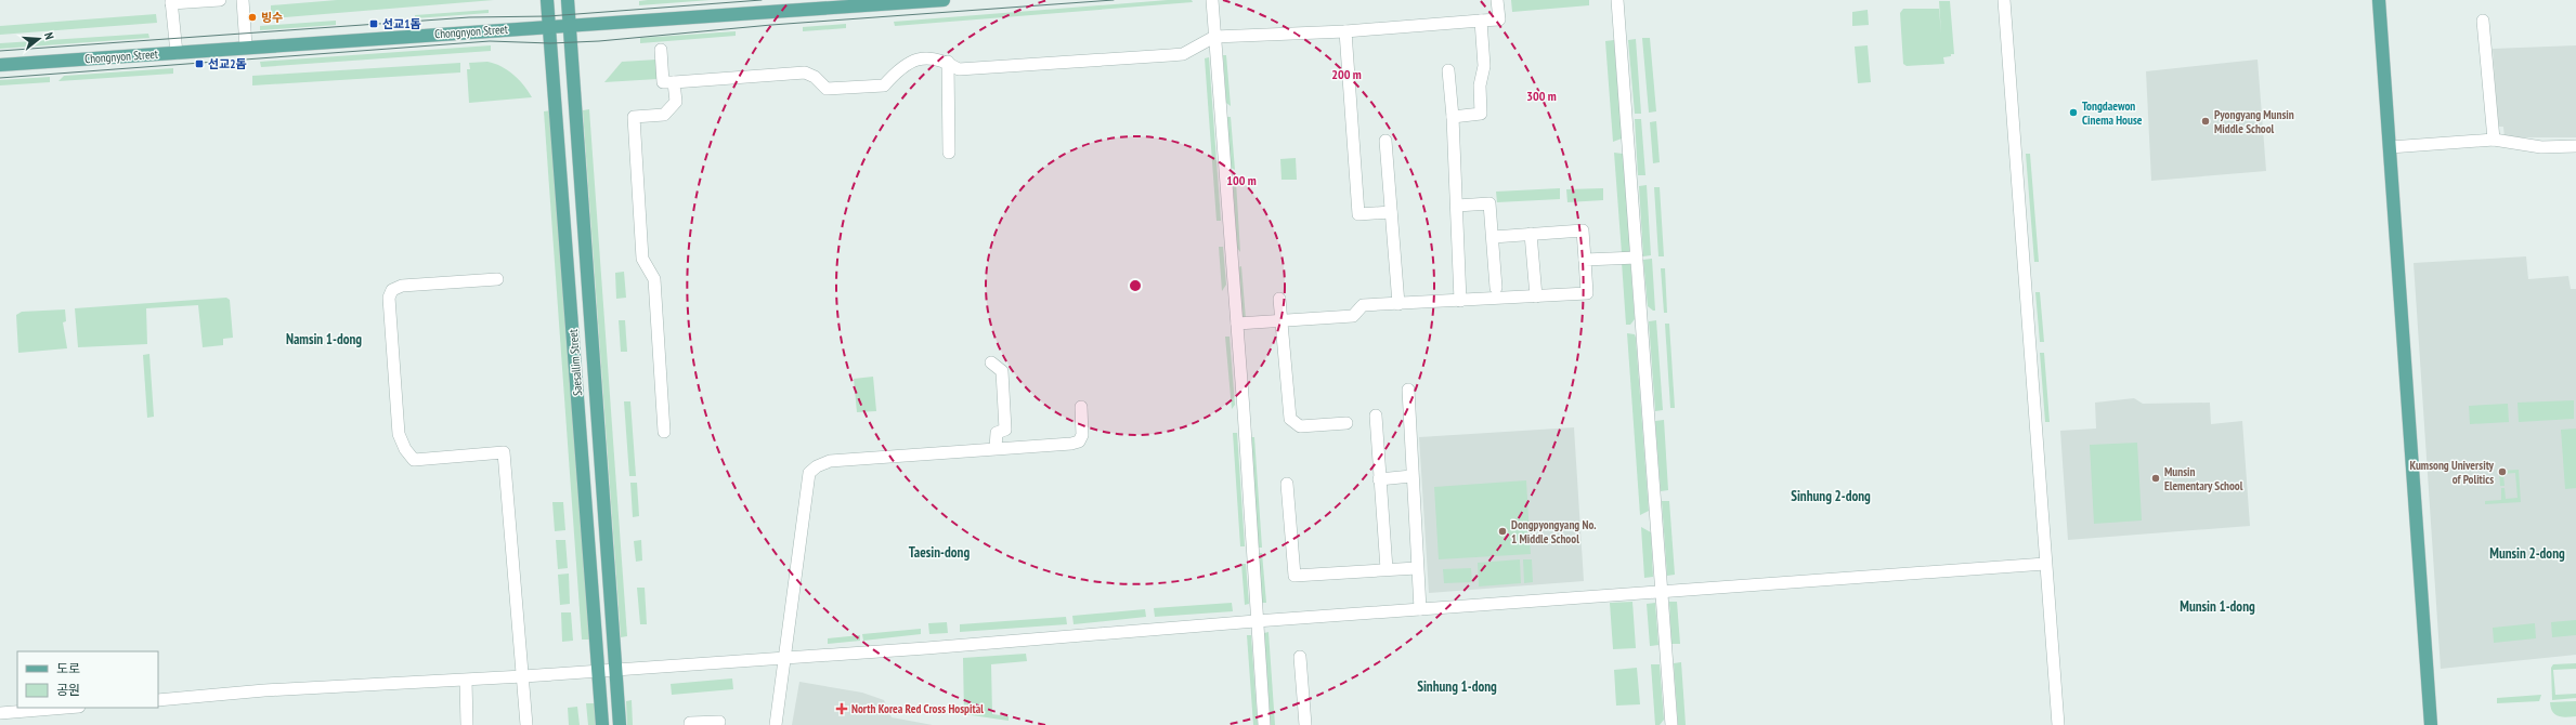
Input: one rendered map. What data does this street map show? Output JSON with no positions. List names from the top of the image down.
{
  "streets": {
    "main road": ["Chongnyon Street", "Saesallim Street"]
  },
  "crossings": [
    ["Chongnyon Street", "Saesallim Street"]
  ],
  "districts": [
    "Namsin 1-dong",
    "Sinhung 2-dong",
    "Taesin-dong",
    "Munsin 2-dong",
    "Munsin 1-dong",
    "Sinhung 1-dong"
  ],
  "places": {
    "other": [
      "빙수",
      "Tongdaewon Cinema House",
      "Pyongyang Munsin Middle School",
      "Kumsong University of Politics",
      "Munsin Elementary School",
      "Dongpyongyang No. 1 Middle School"
    ],
    "transit": ["선교1돔", "선교2돔"],
    "health": ["North Korea Red Cross Hospital"]
  },
  "legend": ["도로", "공원"],
  "north": "right",
  "rings": ["200 m", "300 m", "100 m"]
}
